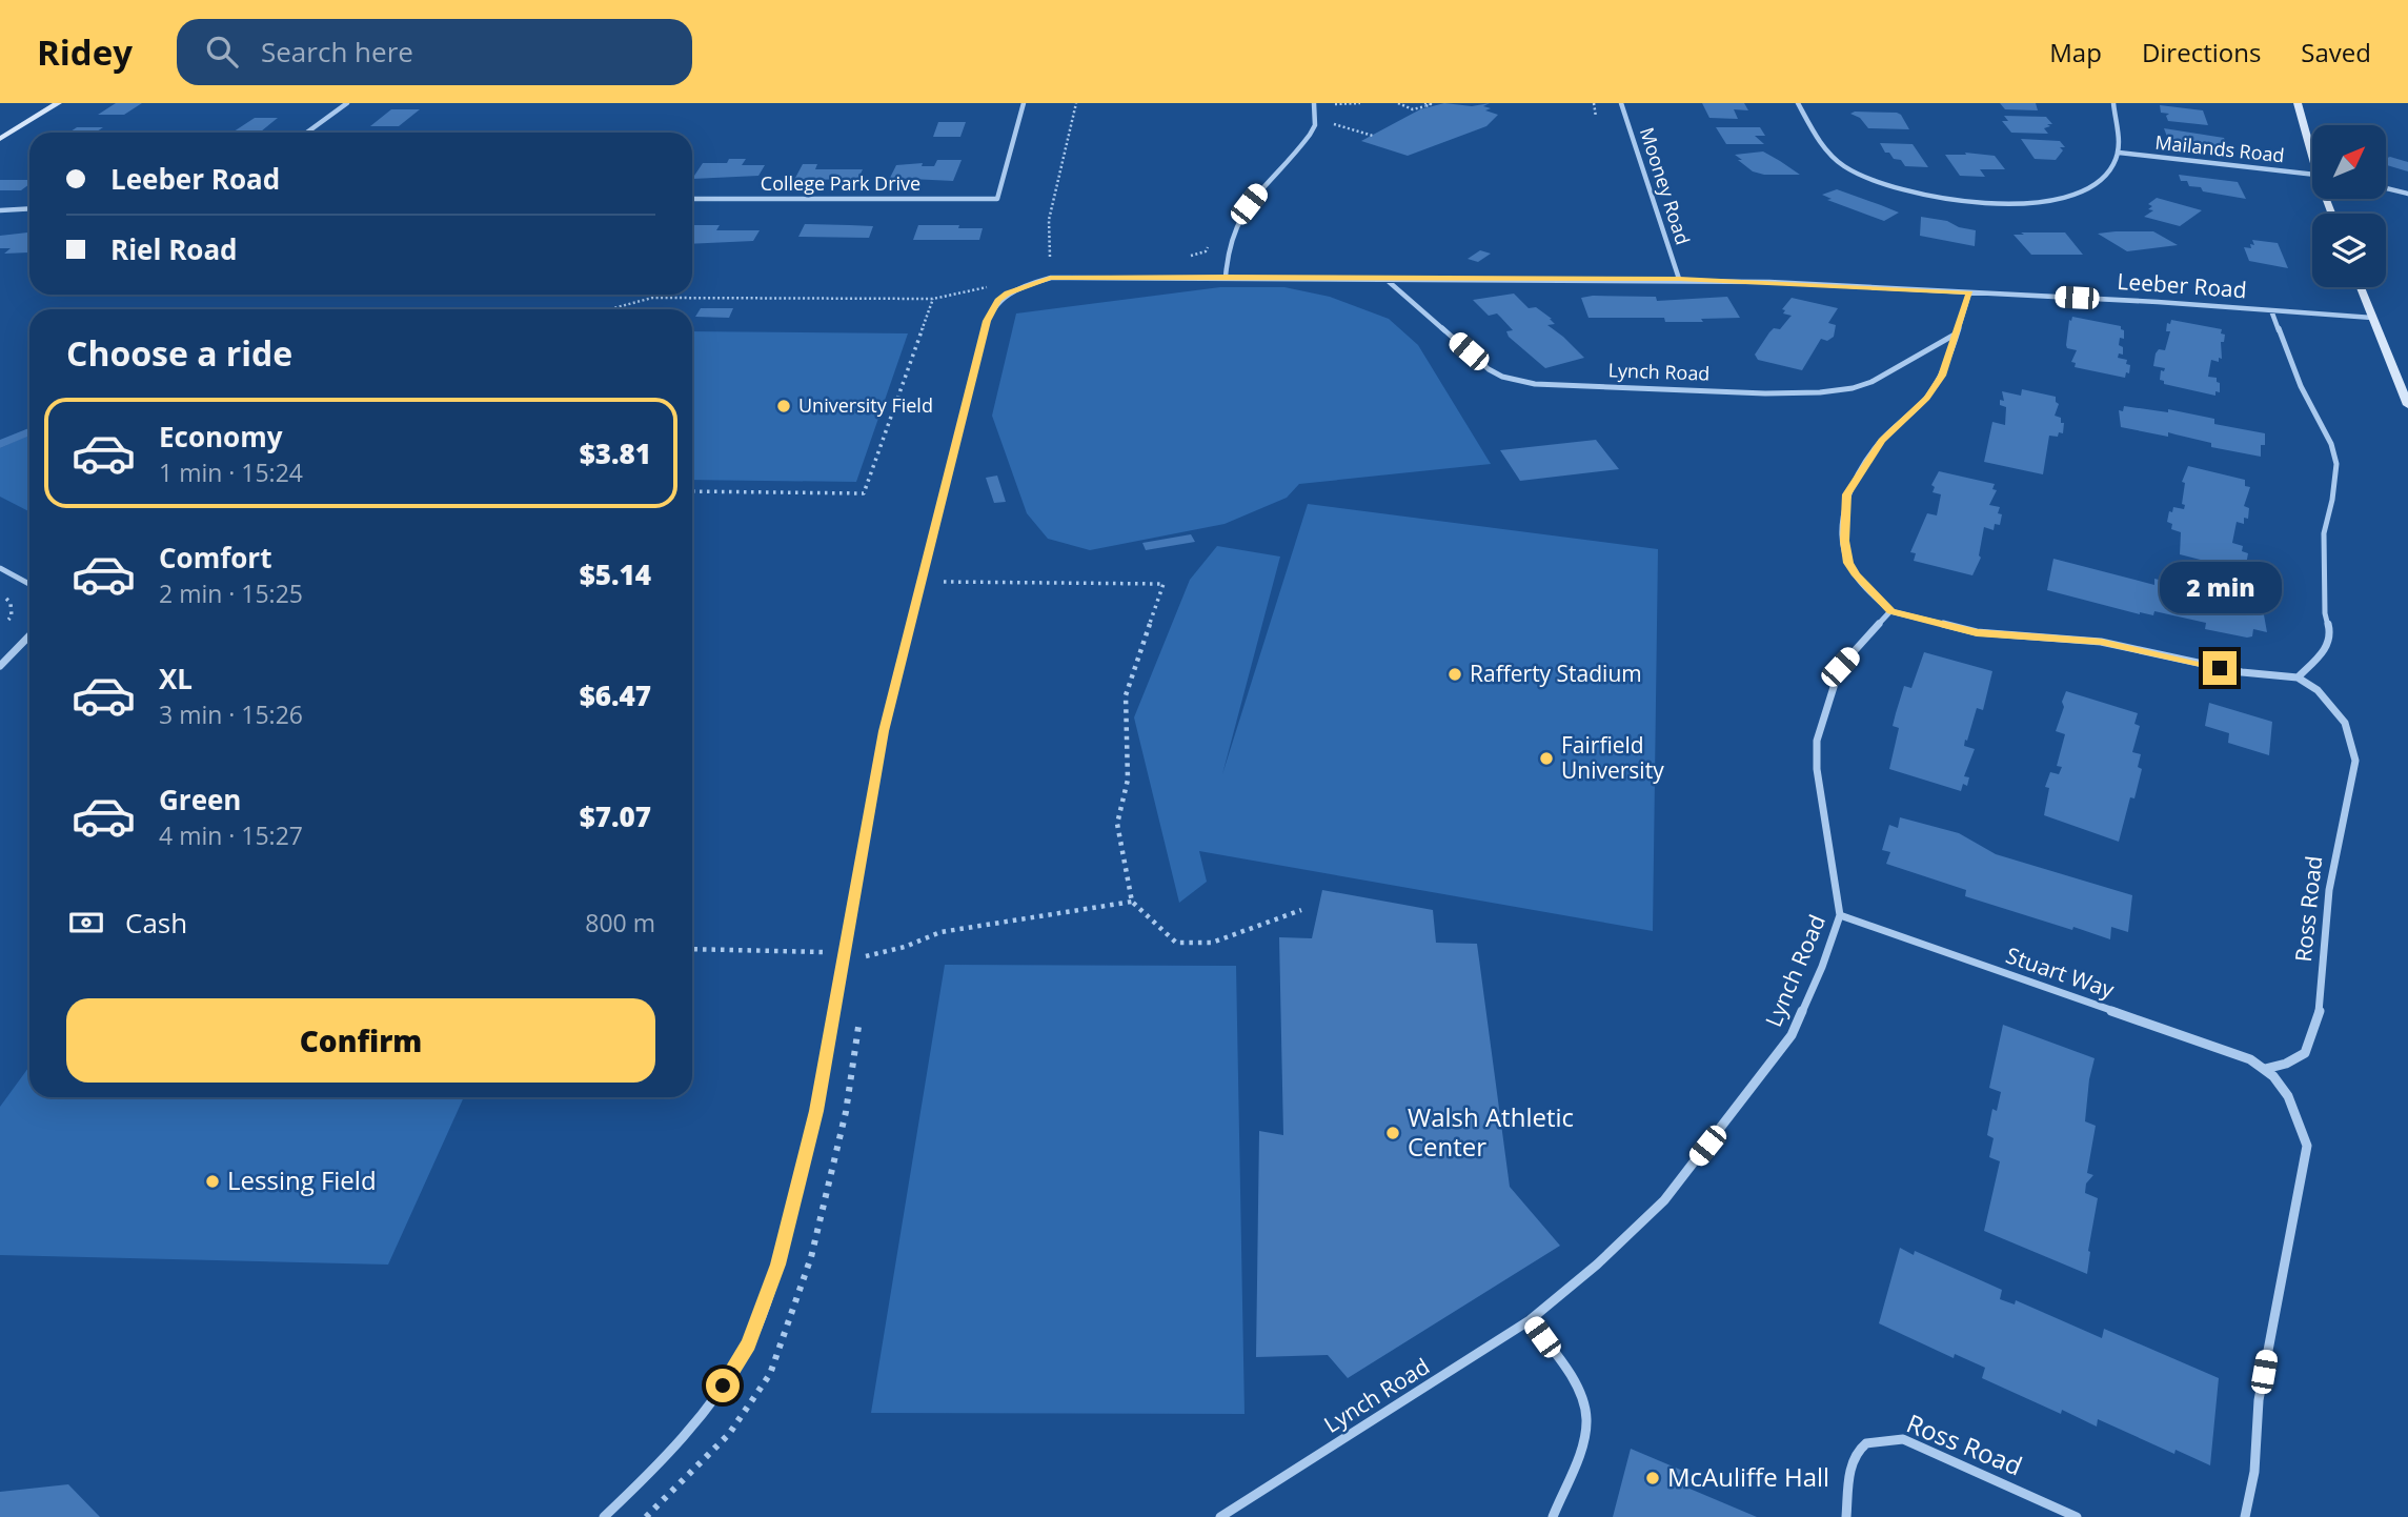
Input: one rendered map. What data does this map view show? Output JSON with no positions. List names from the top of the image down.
{
  "streets": {
    "street": [
      "Mailands Road",
      "College Park Drive",
      "Mooney Road",
      "Leeber Road",
      "Lynch Road",
      "Ross Road",
      "Stuart Way"
    ]
  },
  "crossings": [
    ["Mooney Road", "Leeber Road"],
    ["Leeber Road", "Lynch Road"],
    ["Lynch Road", "Stuart Way"],
    ["Ross Road", "Stuart Way"]
  ],
  "places": [
    "University Field",
    "Rafferty Stadium",
    "Fairfield University",
    "Walsh Athletic Center",
    "Lessing Field",
    "McAuliffe Hall"
  ],
  "north": "top right",
  "page": {
    "header": "Ridey",
    "search": "Search here",
    "nav": ["Map", "Directions", "Saved"],
    "banner": ["Leeber Road", "Riel Road"],
    "heading": "Choose a ride",
    "list": [
      {
        "name": "Economy",
        "note": "1 min · 15:24",
        "value": "$3.81"
      },
      {
        "name": "Comfort",
        "note": "2 min · 15:25",
        "value": "$5.14"
      },
      {
        "name": "XL",
        "note": "3 min · 15:26",
        "value": "$6.47"
      },
      {
        "name": "Green",
        "note": "4 min · 15:27",
        "value": "$7.07"
      }
    ],
    "bubble": "2 min",
    "pay": ["Cash", "800 m"],
    "buttons": "Confirm"
  }
}
